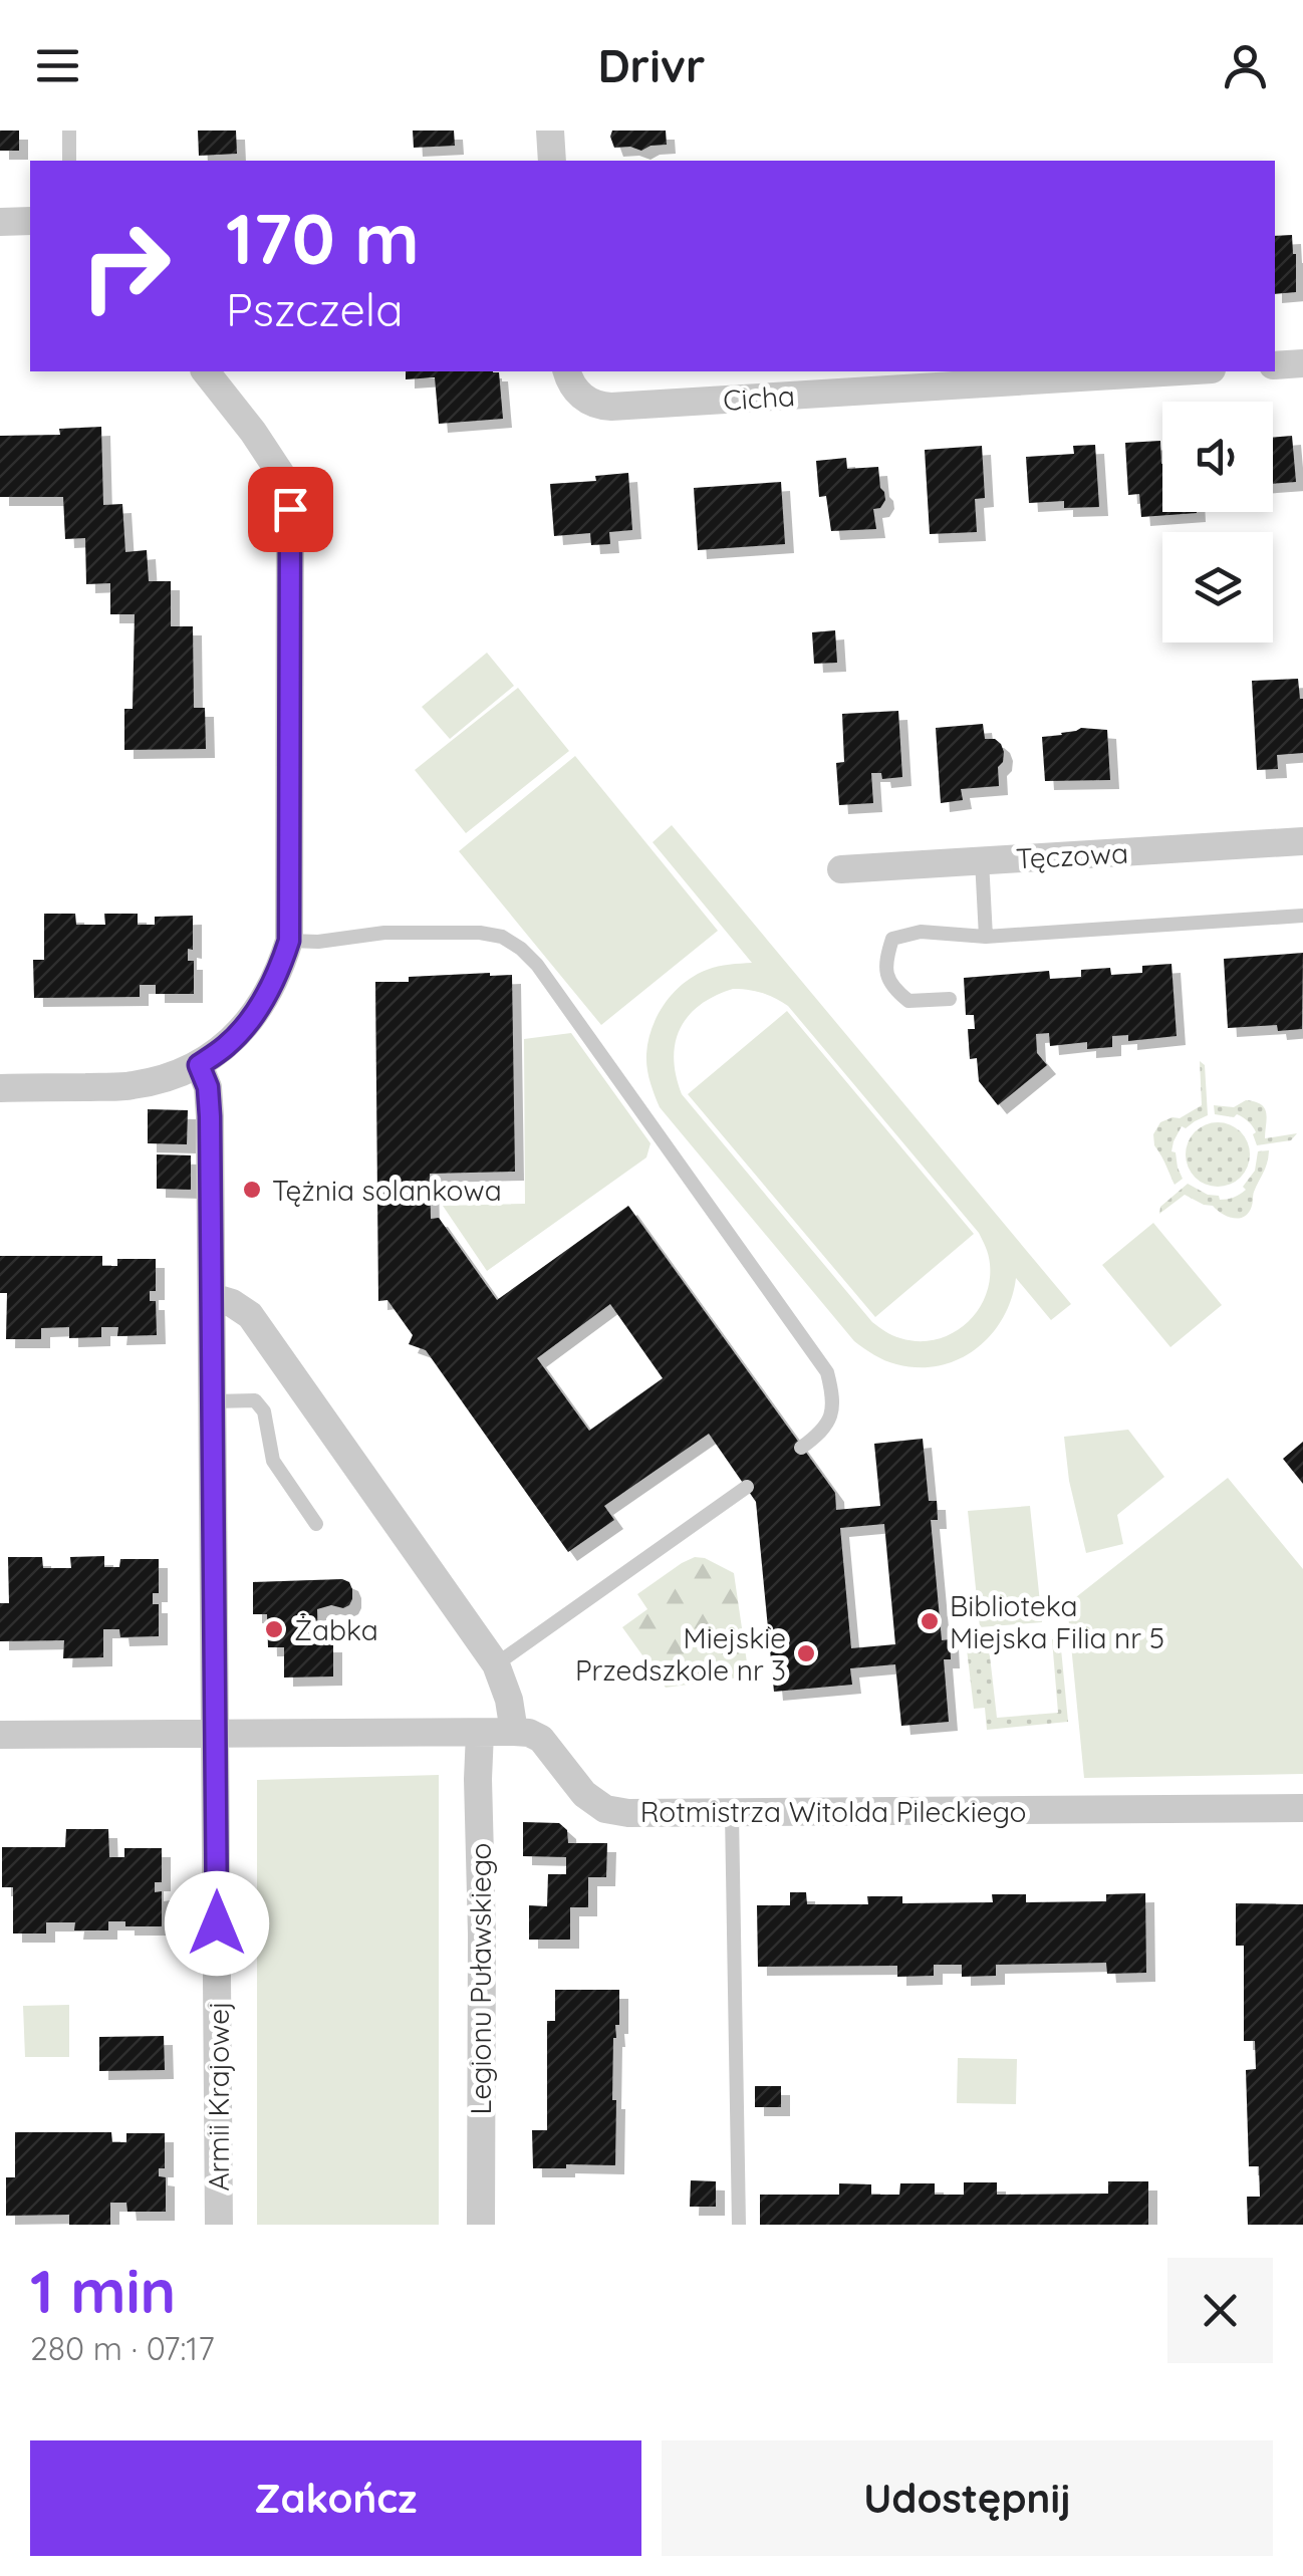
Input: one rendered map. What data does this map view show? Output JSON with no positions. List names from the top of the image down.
{
  "streets": {
    "street": [
      "Cicha",
      "Tęczowa",
      "Rotmistrza Witolda Pileckiego",
      "Legionu Puławskiego",
      "Armii Krajowej"
    ]
  },
  "places": [
    "Tężnia solankowa",
    "Biblioteka Miejska Filia nr 5",
    "Żabka",
    "Miejskie Przedszkole nr 3"
  ],
  "page": {
    "header": "Drivr",
    "turn": ["170 m", "Pszczela"],
    "heading": ["1 min", "280 m · 07:17"],
    "buttons": ["Zakończ", "Udostępnij"]
  }
}
